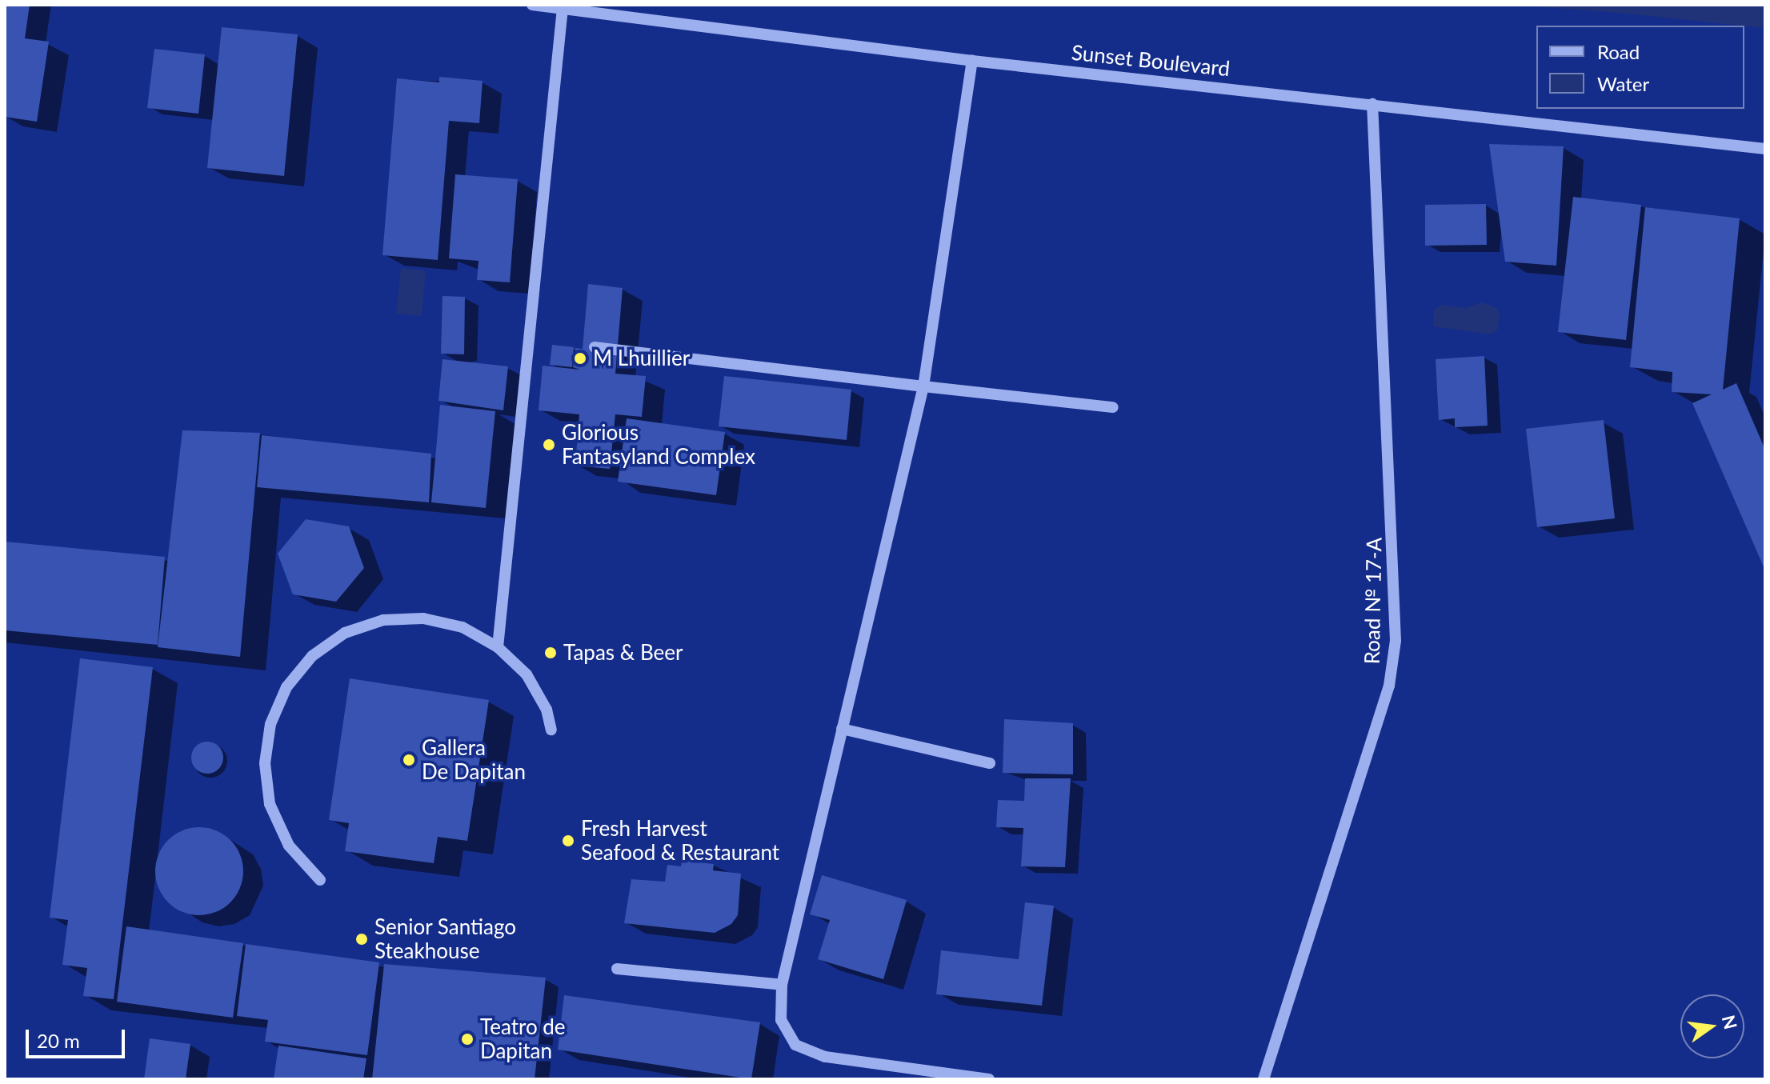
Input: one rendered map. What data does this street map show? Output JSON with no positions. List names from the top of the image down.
{
  "streets": {
    "street": ["Sunset Boulevard", "Road № 17-A"]
  },
  "crossings": [
    ["Sunset Boulevard", "Road № 17-A"]
  ],
  "places": [
    "M Lhuillier",
    "Glorious Fantasyland Complex",
    "Tapas & Beer",
    "Gallera De Dapitan",
    "Fresh Harvest Seafood & Restaurant",
    "Senior Santiago Steakhouse",
    "Teatro de Dapitan"
  ],
  "legend": ["Road", "Water"],
  "scale_bar": "20 m",
  "north": "right"
}
